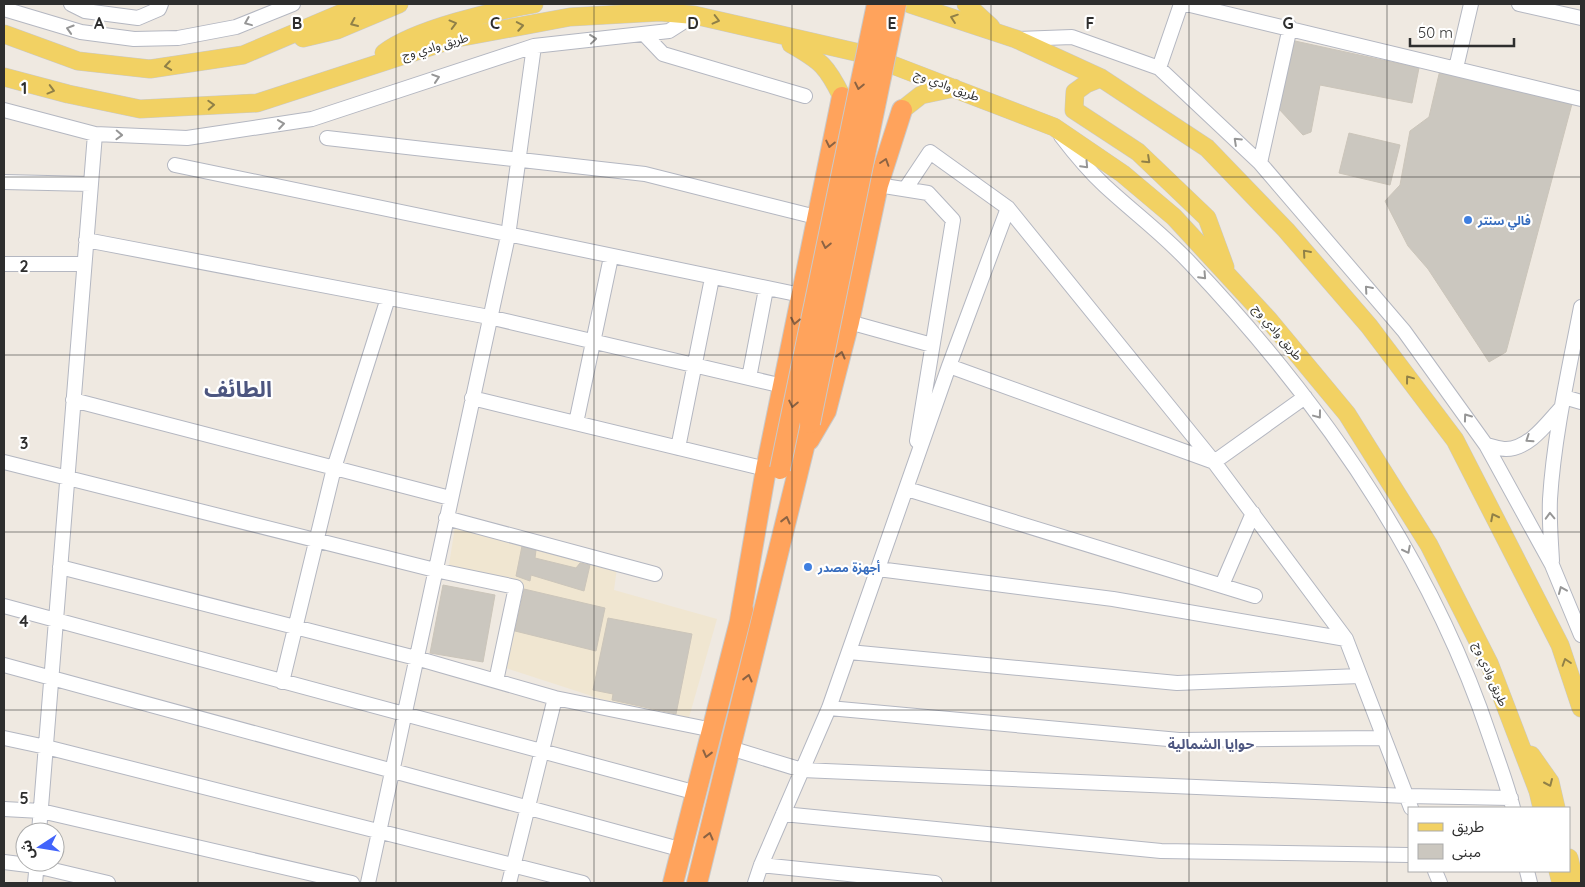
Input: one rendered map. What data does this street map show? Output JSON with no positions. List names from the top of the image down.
{
  "streets": {
    "main road": ["طريق وادي وج"]
  },
  "districts": ["الطائف", "حوايا الشمالية"],
  "places": ["فالي سنتر", "أجهزة مصدر"],
  "legend": ["طريق", "مبنى"],
  "scale_bar": "50 m",
  "north": "left",
  "grid": {
    "columns": [
      "A",
      "B",
      "C",
      "D",
      "E",
      "F",
      "G"
    ],
    "rows": [
      "1",
      "2",
      "3",
      "4",
      "5"
    ]
  }
}
